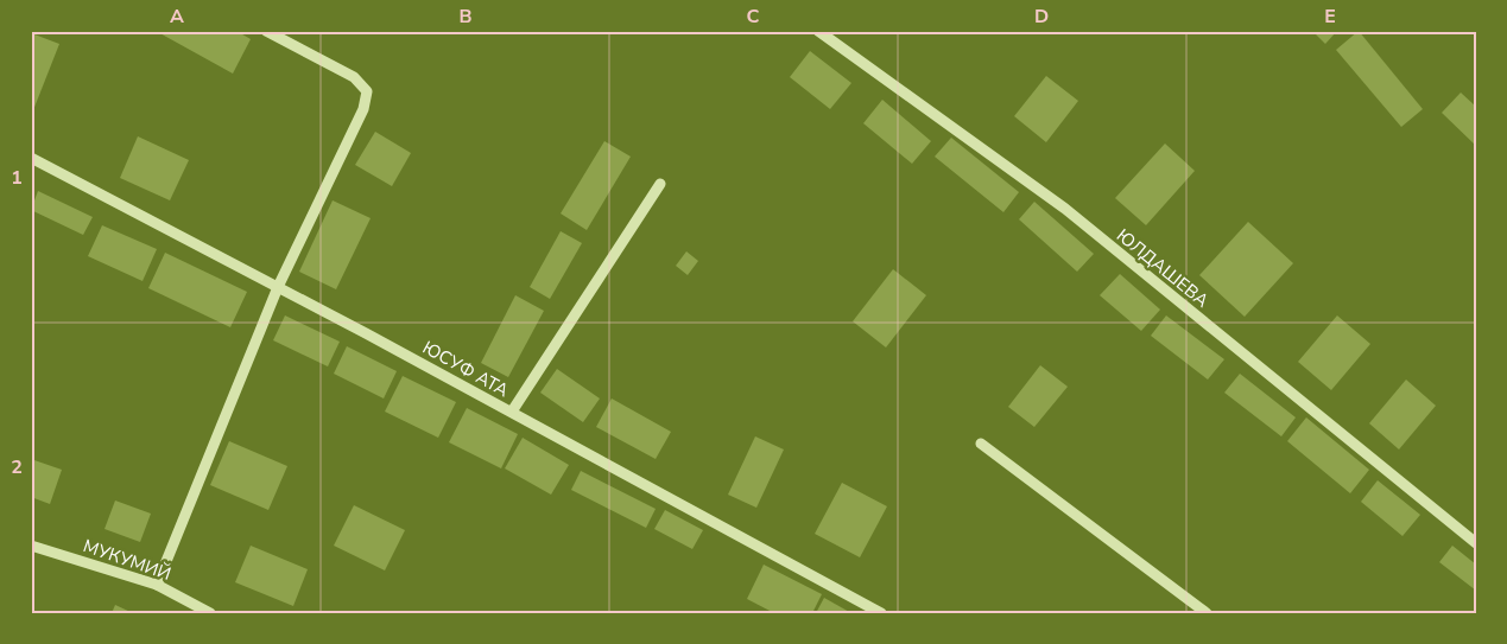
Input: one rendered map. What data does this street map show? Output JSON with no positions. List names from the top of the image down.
{
  "streets": {
    "street": ["ЮЛДАШЕВА", "ЮСУФ АТА", "МУКУМИЙ"]
  },
  "grid": {
    "columns": [
      "A",
      "B",
      "C",
      "D",
      "E"
    ],
    "rows": ["1", "2"]
  }
}
